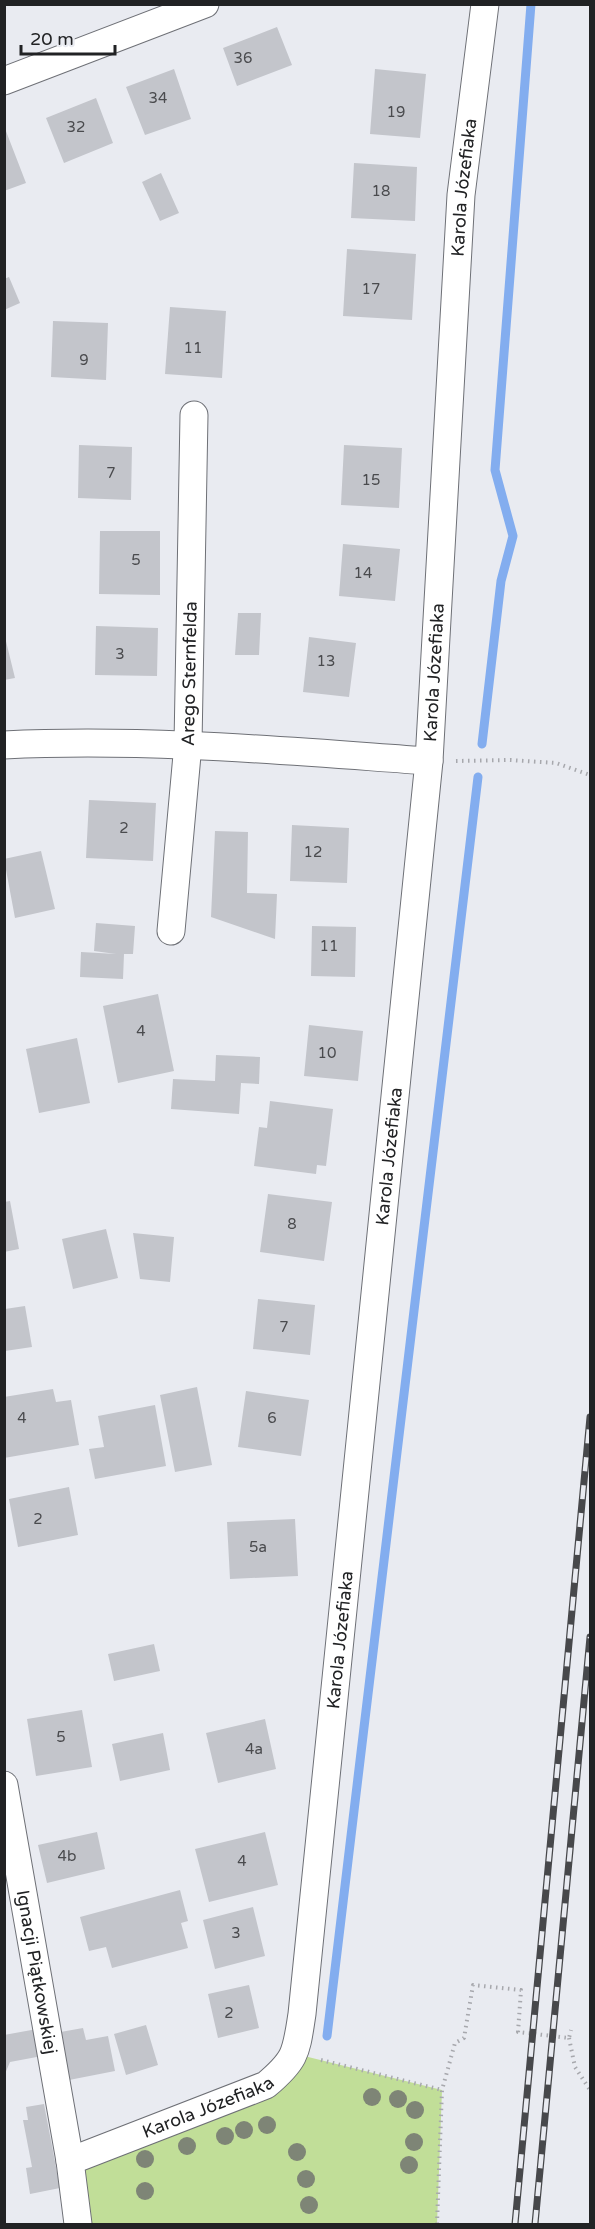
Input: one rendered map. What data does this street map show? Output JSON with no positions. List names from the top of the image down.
{
  "streets": {
    "street": ["Karola Józefiaka", "Arego Sternfelda", "Ignacji Piątkowskiej"]
  },
  "crossings": [
    ["Karola Józefiaka", "Ignacji Piątkowskiej"]
  ],
  "house_numbers": [
    "36",
    "34",
    "19",
    "32",
    "18",
    "17",
    "11",
    "9",
    "7",
    "15",
    "5",
    "14",
    "3",
    "13",
    "2",
    "12",
    "11",
    "4",
    "10",
    "8",
    "7",
    "4",
    "6",
    "2",
    "5a",
    "5",
    "4a",
    "4b",
    "4",
    "3",
    "2"
  ],
  "scale_bar": "20 m"
}
